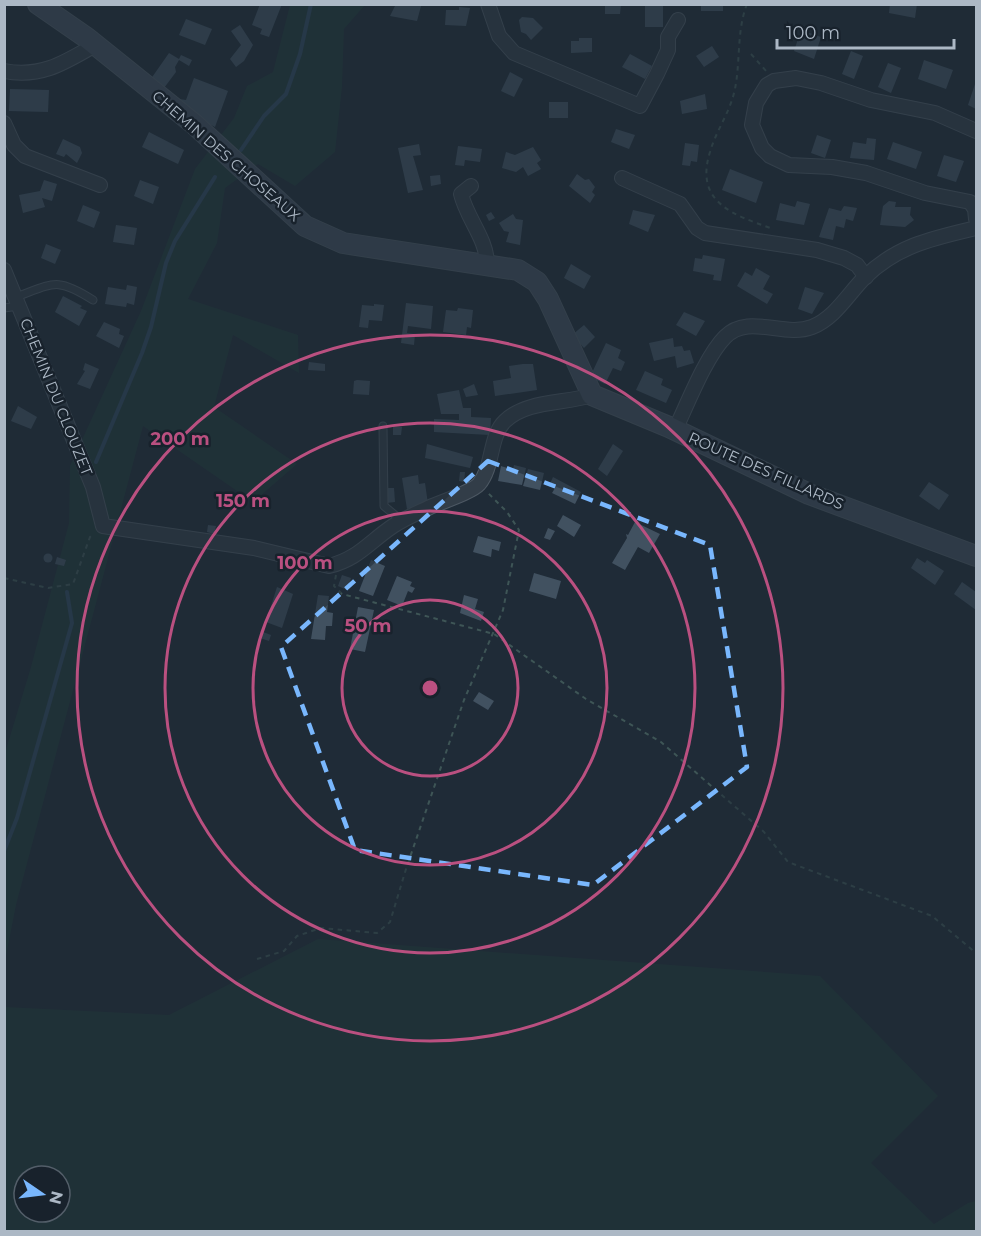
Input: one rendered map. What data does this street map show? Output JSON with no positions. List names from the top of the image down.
{
  "streets": {
    "street": ["CHEMIN DES CHOSEAUX", "CHEMIN DU CLOUZET", "ROUTE DES FILLARDS"]
  },
  "crossings": [
    ["CHEMIN DES CHOSEAUX", "ROUTE DES FILLARDS"]
  ],
  "scale_bar": "100 m",
  "north": "right",
  "rings": [
    "200 m",
    "150 m",
    "100 m",
    "50 m"
  ]
}
